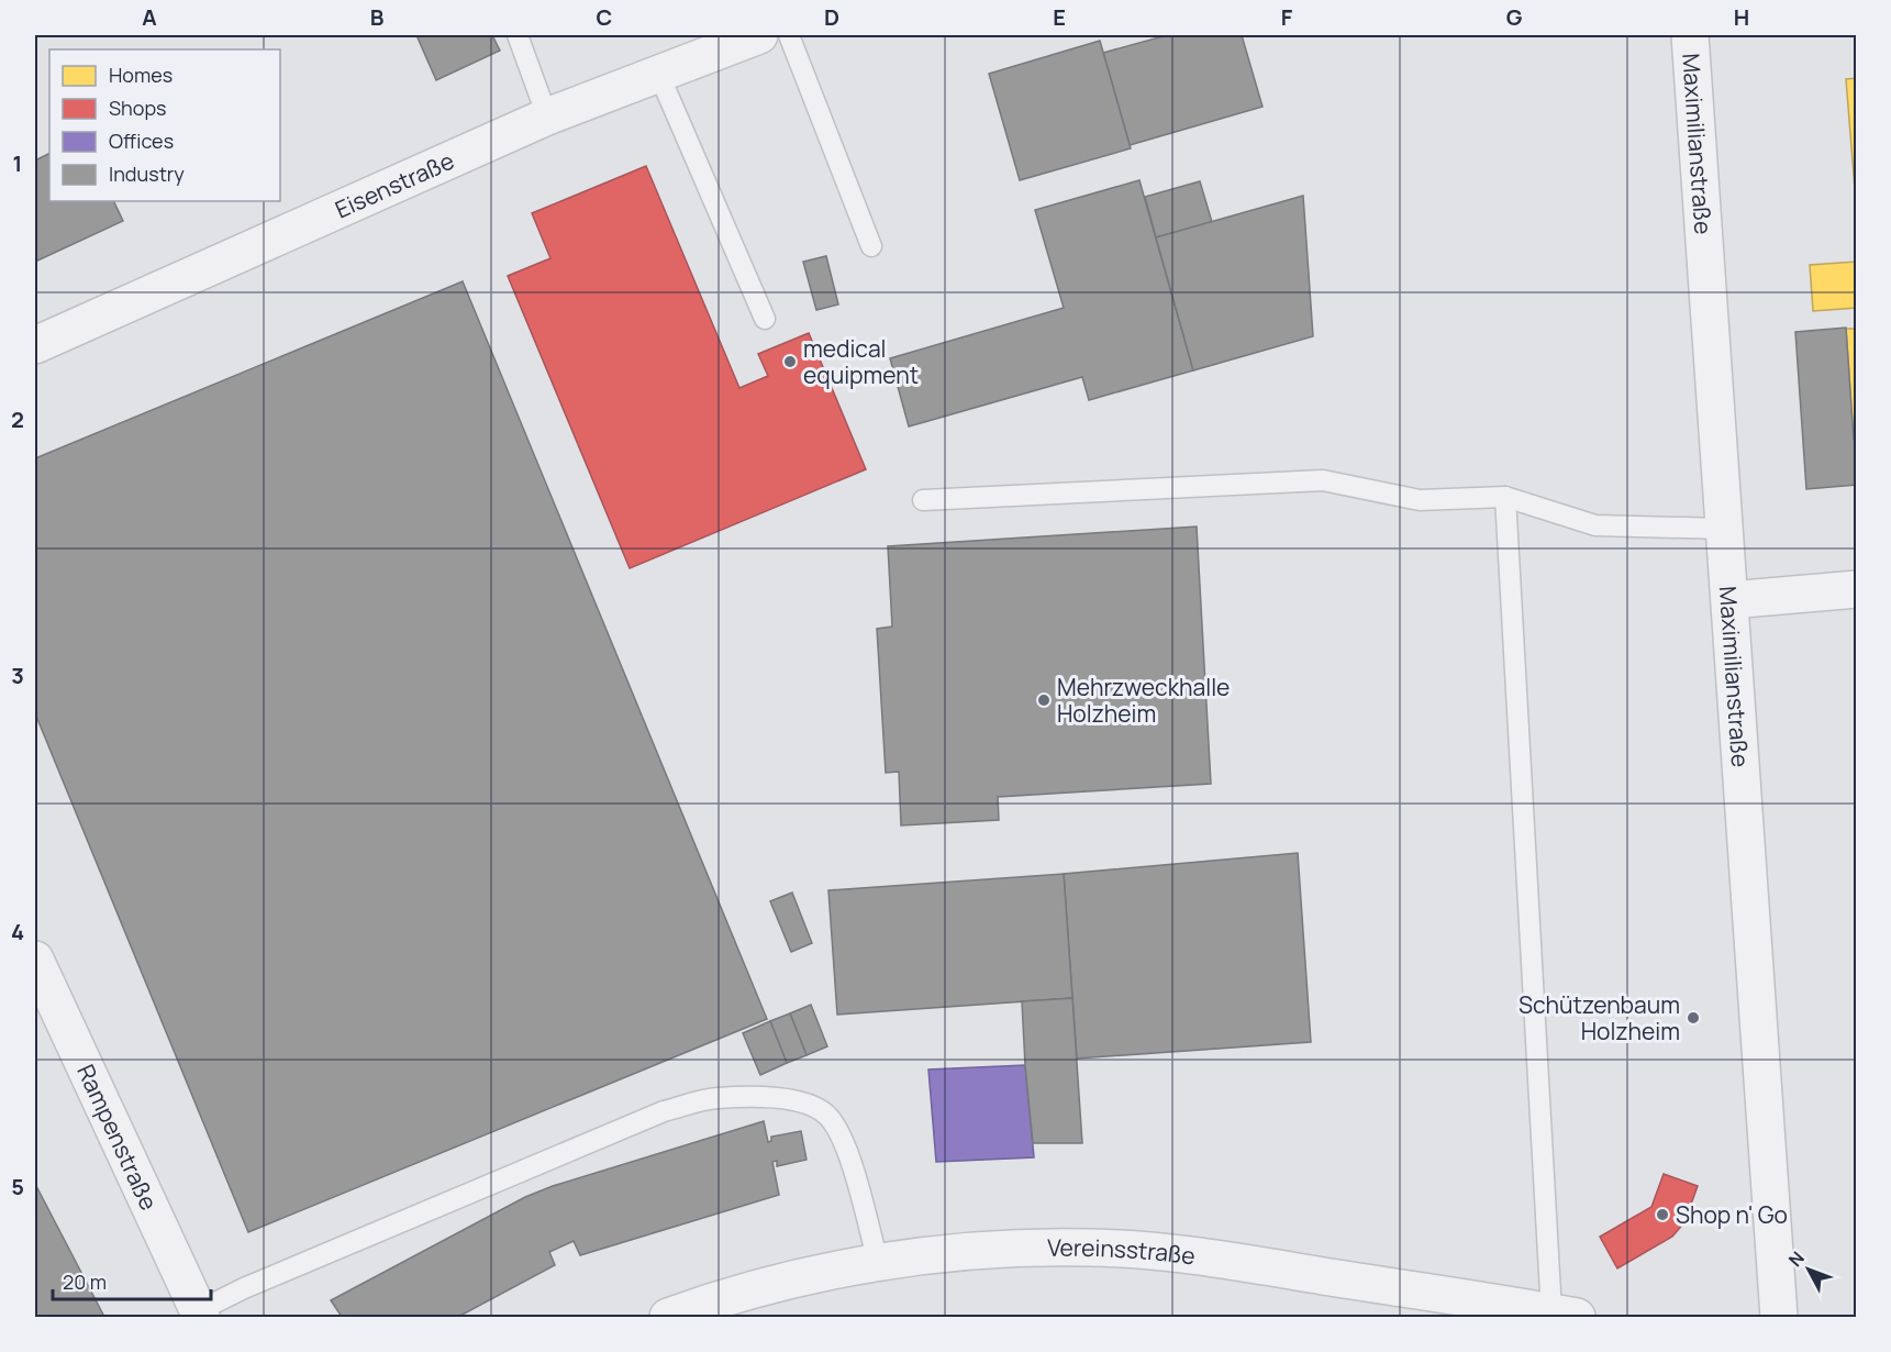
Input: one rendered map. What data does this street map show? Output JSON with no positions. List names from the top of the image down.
{
  "streets": {
    "street": [
      "Maximilianstraße",
      "Eisenstraße",
      "Rampenstraße",
      "Vereinsstraße"
    ]
  },
  "places": [
    "medical equipment",
    "Mehrzweckhalle Holzheim",
    "Schützenbaum Holzheim",
    "Shop n' Go"
  ],
  "legend": [
    "Homes",
    "Shops",
    "Offices",
    "Industry"
  ],
  "scale_bar": "20 m",
  "north": "top left",
  "grid": {
    "columns": [
      "A",
      "B",
      "C",
      "D",
      "E",
      "F",
      "G",
      "H"
    ],
    "rows": [
      "1",
      "2",
      "3",
      "4",
      "5"
    ]
  }
}
